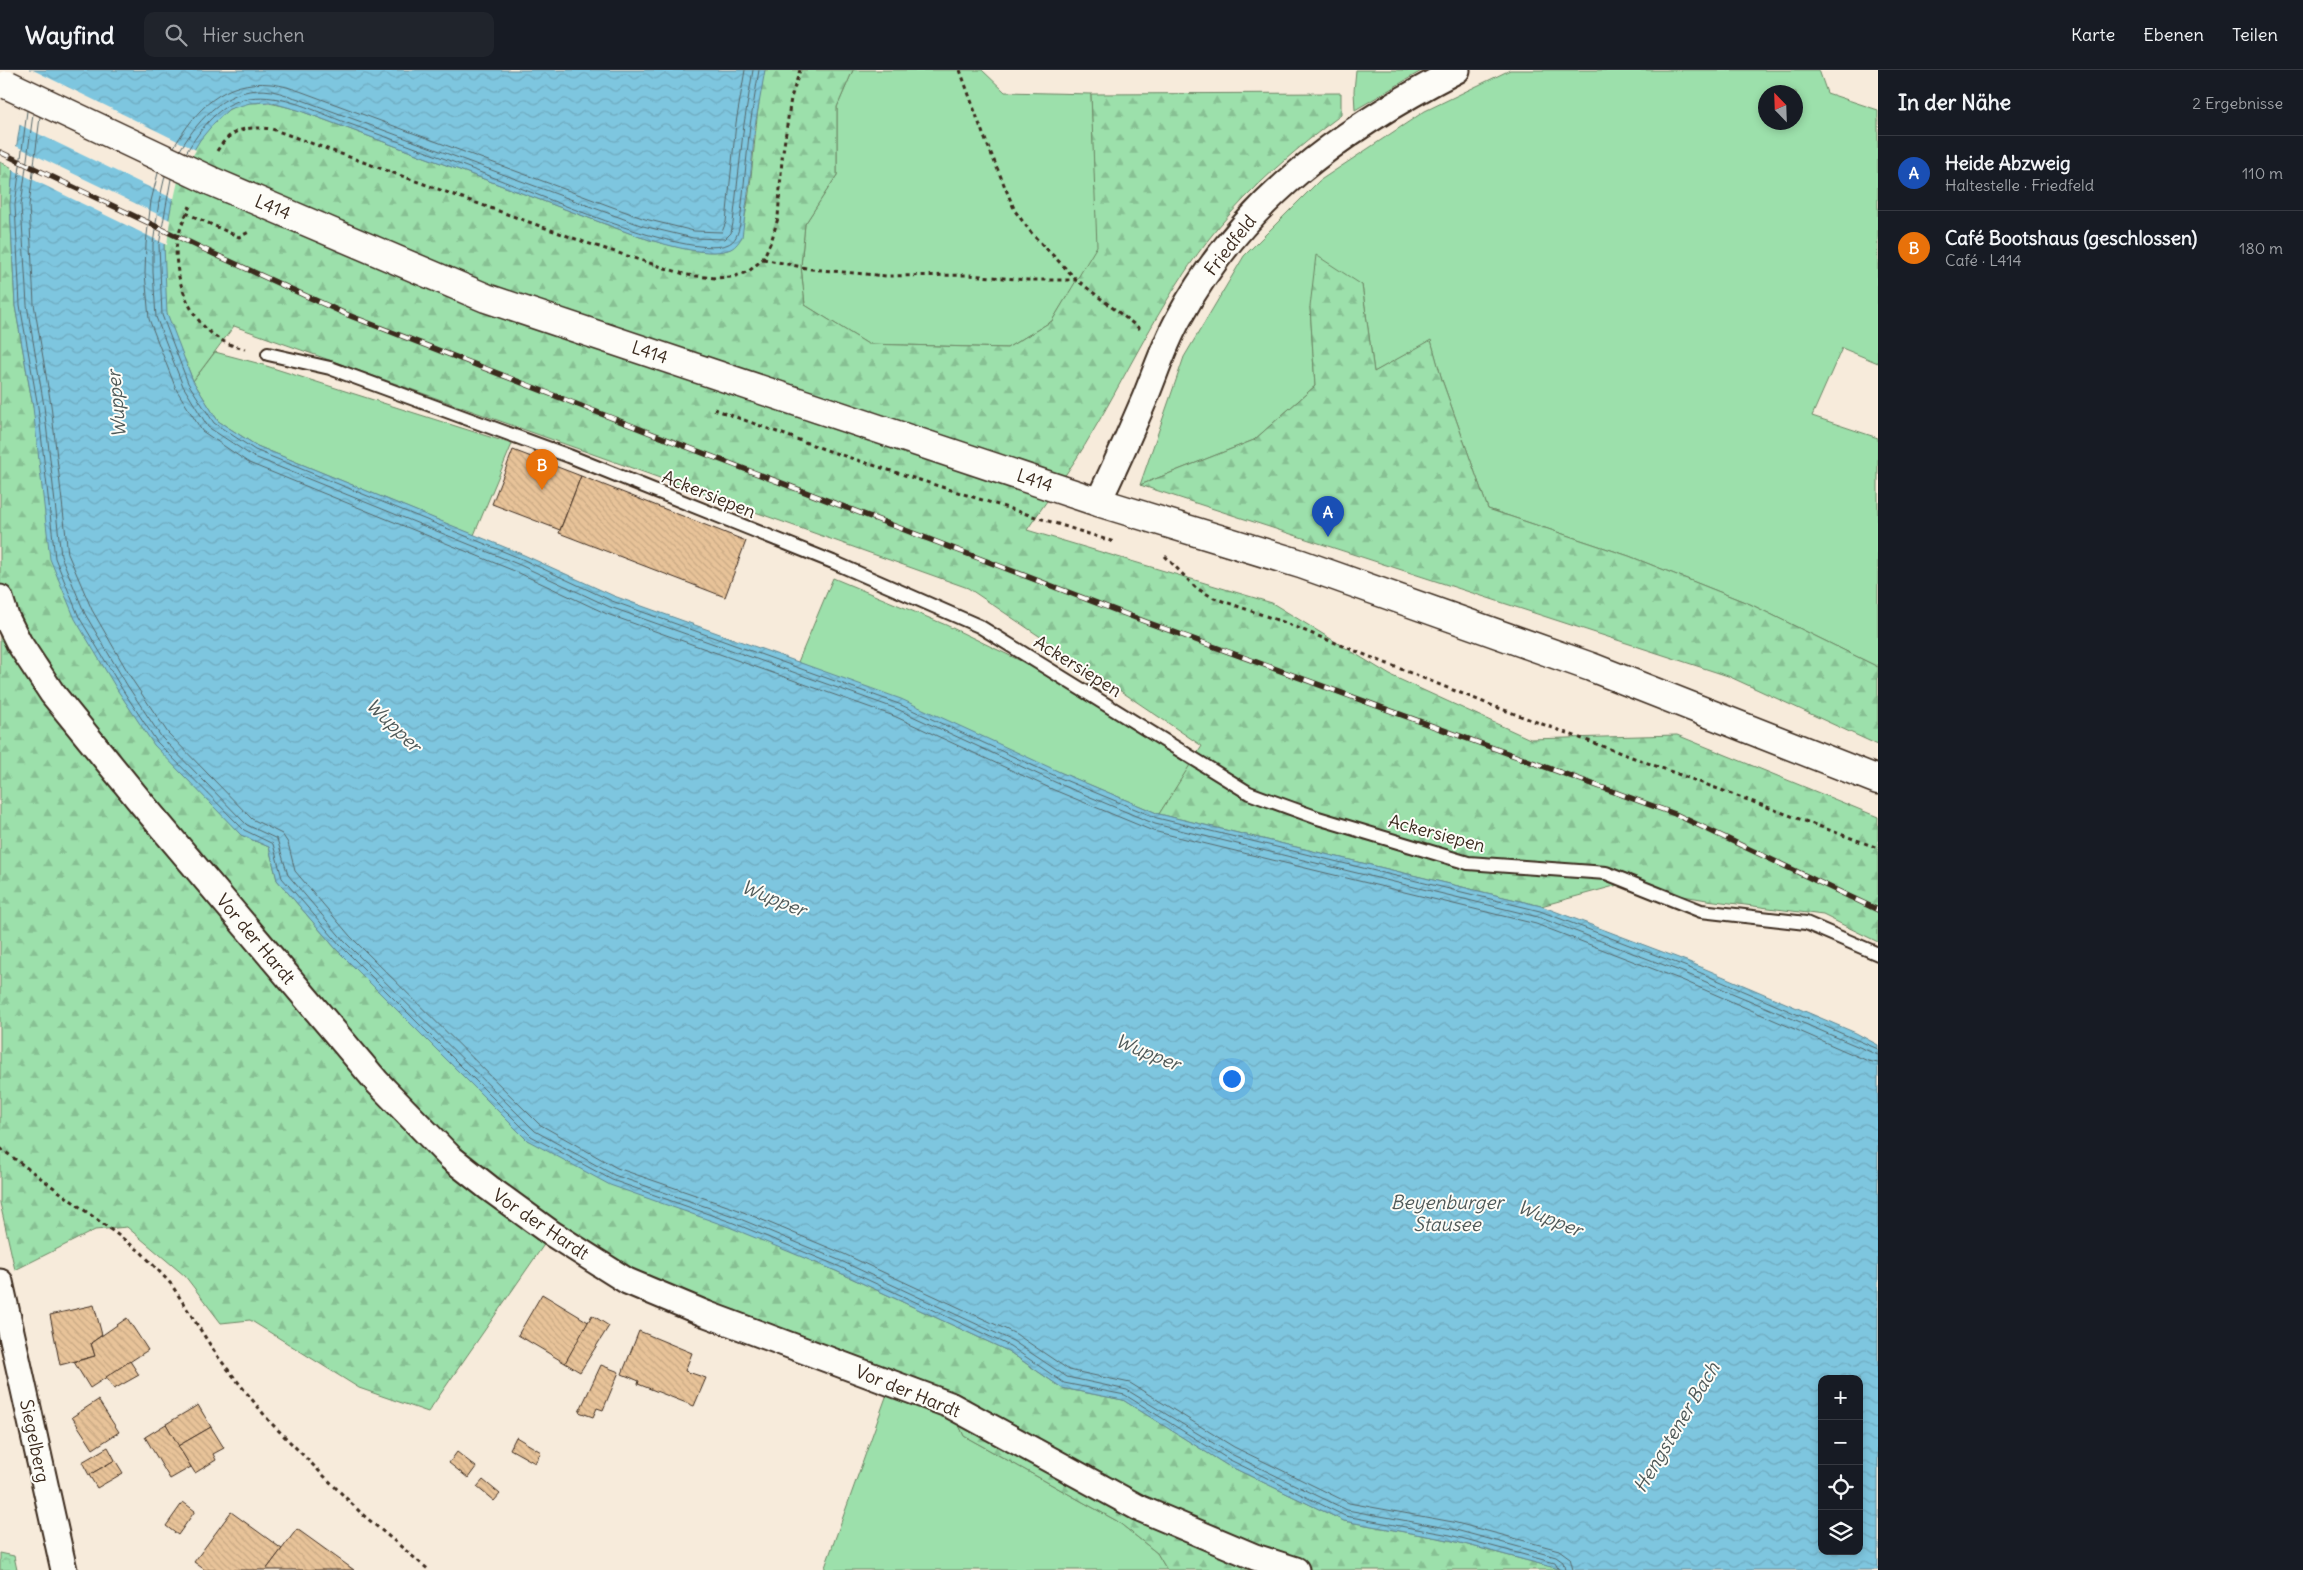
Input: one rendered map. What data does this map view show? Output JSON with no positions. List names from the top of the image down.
{
  "streets": {
    "main road": ["L414"],
    "street": ["Friedfeld", "Vor der Hardt", "Siegelberg"],
    "lane": ["Ackersiepen"]
  },
  "crossings": [
    ["L414", "Friedfeld"]
  ],
  "water": ["Wupper", "Beyenburger Stausee", "Hengstener Bach"],
  "north": "top left",
  "page": {
    "header": "Wayfind",
    "search": "Hier suchen",
    "nav": ["Karte", "Ebenen", "Teilen"],
    "heading": ["In der Nähe", "2 Ergebnisse"],
    "list": [
      {
        "mark": "A",
        "name": "Heide Abzweig",
        "note": "Haltestelle · Friedfeld",
        "value": "110 m"
      },
      {
        "mark": "B",
        "name": "Café Bootshaus (geschlossen)",
        "note": "Café · L414",
        "value": "180 m"
      }
    ],
    "pins": ["B", "A"],
    "map_buttons": ["+", "−"]
  }
}
